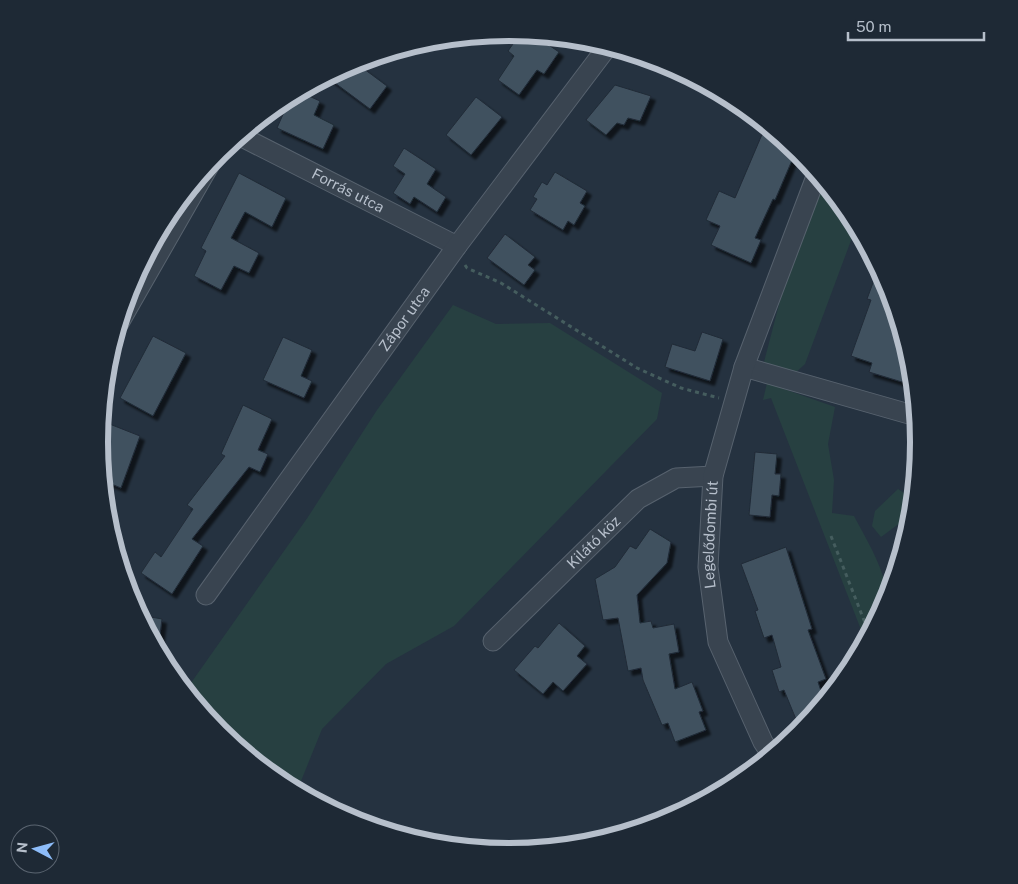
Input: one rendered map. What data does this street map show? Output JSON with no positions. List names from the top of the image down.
{
  "streets": {
    "street": [
      "Forrás utca",
      "Zápor utca",
      "Legelődombi út",
      "Kilátó köz"
    ]
  },
  "crossings": [
    ["Forrás utca", "Zápor utca"],
    ["Legelődombi út", "Kilátó köz"]
  ],
  "scale_bar": "50 m",
  "north": "left"
}
